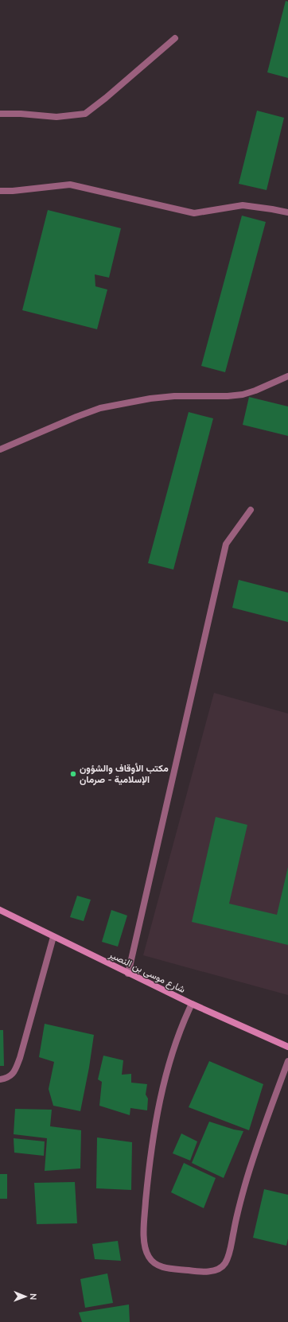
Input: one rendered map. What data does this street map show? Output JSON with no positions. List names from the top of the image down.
{
  "streets": {
    "street": ["شارع موسى بن النصير"]
  },
  "places": ["مكتب الأوقاف والشؤون الإسلامية - صرمان"],
  "north": "right"
}
